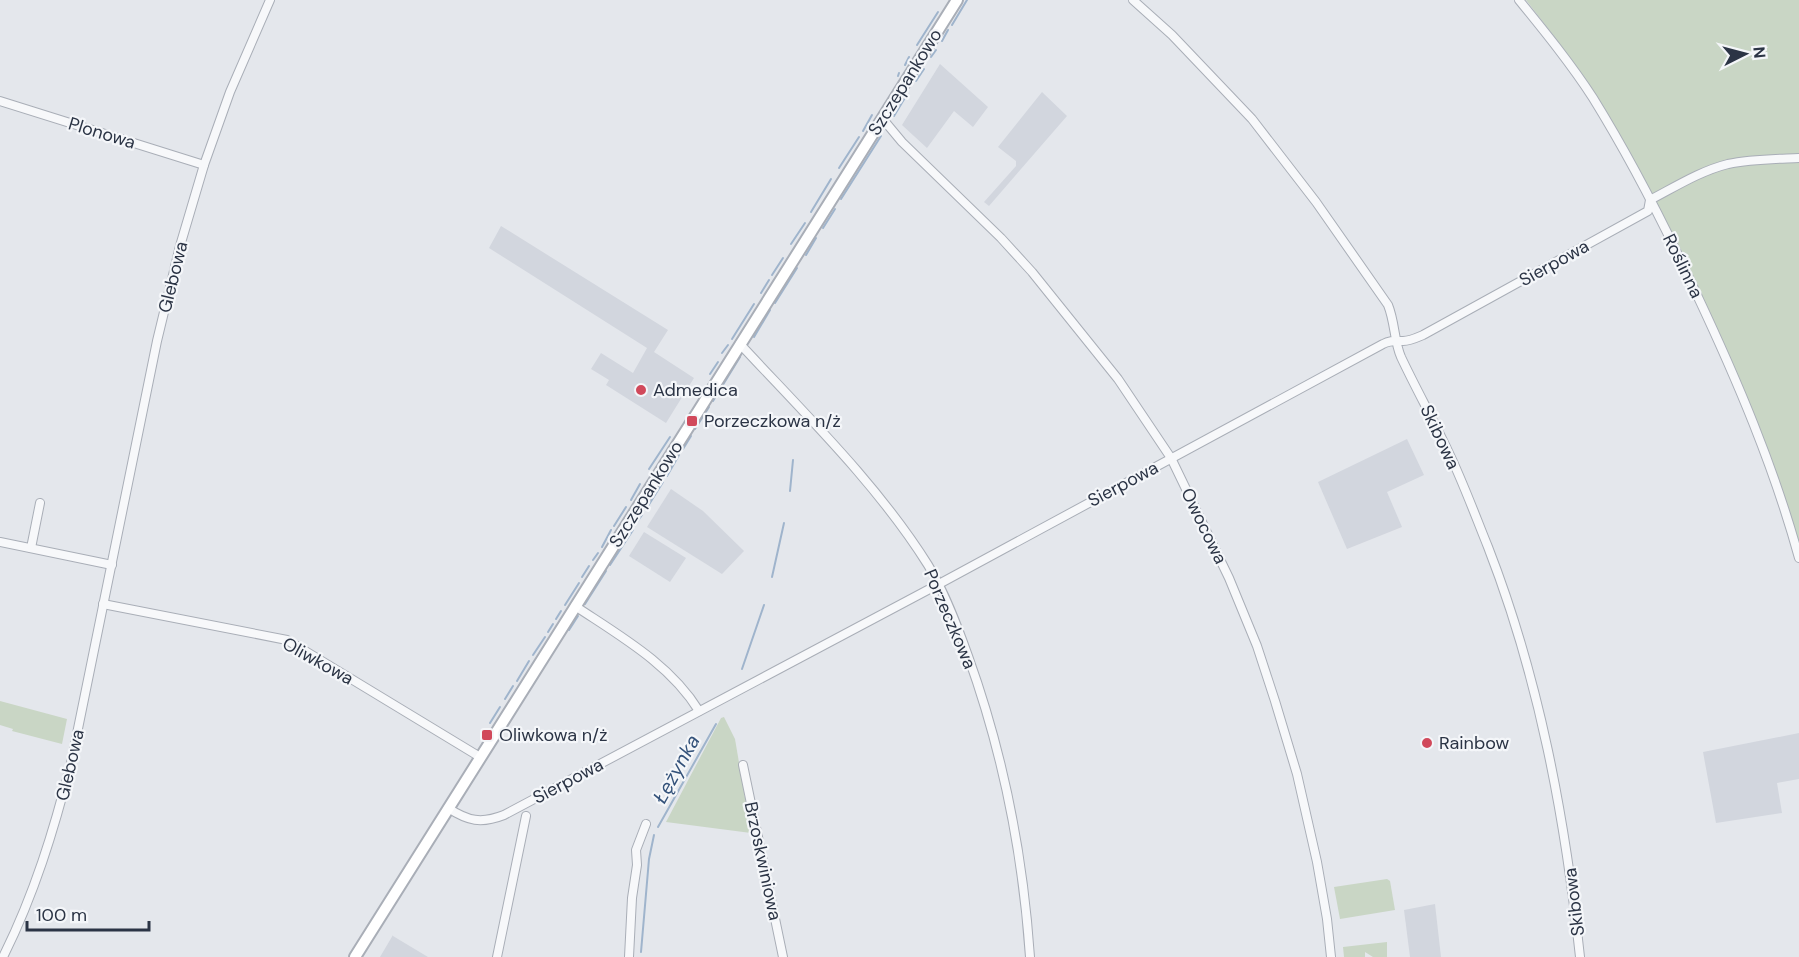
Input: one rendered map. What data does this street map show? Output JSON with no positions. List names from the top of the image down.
{
  "streets": {
    "street": [
      "Szczepankowo",
      "Plonowa",
      "Sierpowa",
      "Roślinna",
      "Glebowa",
      "Skibowa",
      "Owocowa",
      "Porzeczkowa",
      "Oliwkowa",
      "Brzoskwiniowa"
    ]
  },
  "crossings": [
    ["Szczepankowo", "Sierpowa"],
    ["Szczepankowo", "Owocowa"],
    ["Szczepankowo", "Porzeczkowa"],
    ["Szczepankowo", "Oliwkowa"],
    ["Plonowa", "Glebowa"],
    ["Sierpowa", "Roślinna"],
    ["Sierpowa", "Skibowa"],
    ["Sierpowa", "Owocowa"],
    ["Sierpowa", "Porzeczkowa"],
    ["Glebowa", "Oliwkowa"]
  ],
  "water": ["Łężynka"],
  "places": {
    "other": ["Admedica", "Rainbow"],
    "transit": ["Porzeczkowa n/ż", "Oliwkowa n/ż"]
  },
  "scale_bar": "100 m",
  "north": "right"
}
